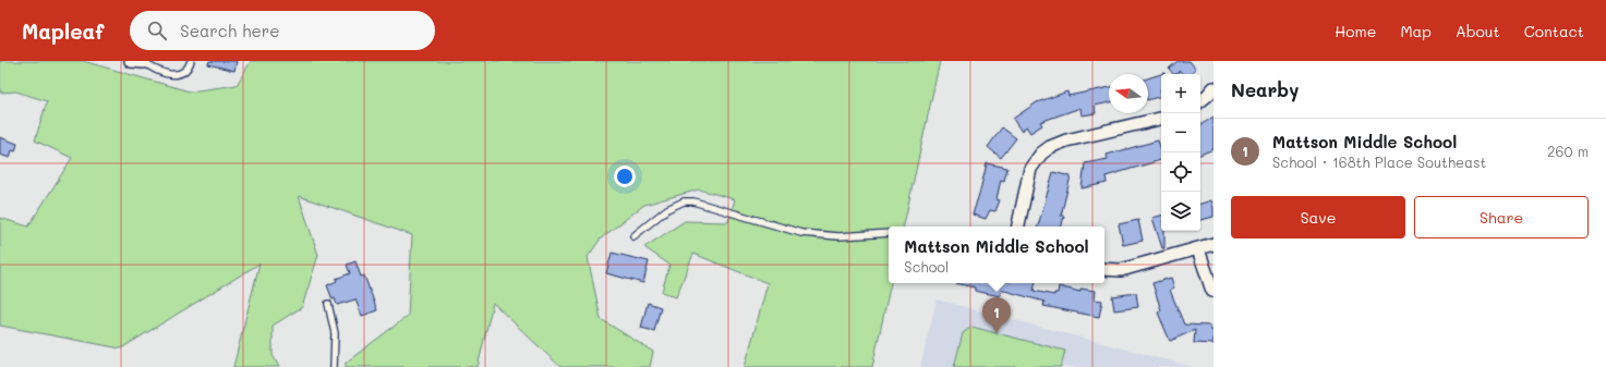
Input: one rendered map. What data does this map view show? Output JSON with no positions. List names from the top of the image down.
{
  "north": "left",
  "page": {
    "header": "Mapleaf",
    "search": "Search here",
    "nav": [
      "Home",
      "Map",
      "About",
      "Contact"
    ],
    "heading": "Nearby",
    "map_buttons": ["+", "−"],
    "list": [
      {
        "mark": "1",
        "name": "Mattson Middle School",
        "note": "School · 168th Place Southeast",
        "value": "260 m"
      }
    ],
    "buttons": ["Save", "Share"],
    "popup": ["Mattson Middle School", "School"],
    "pins": "1"
  }
}
